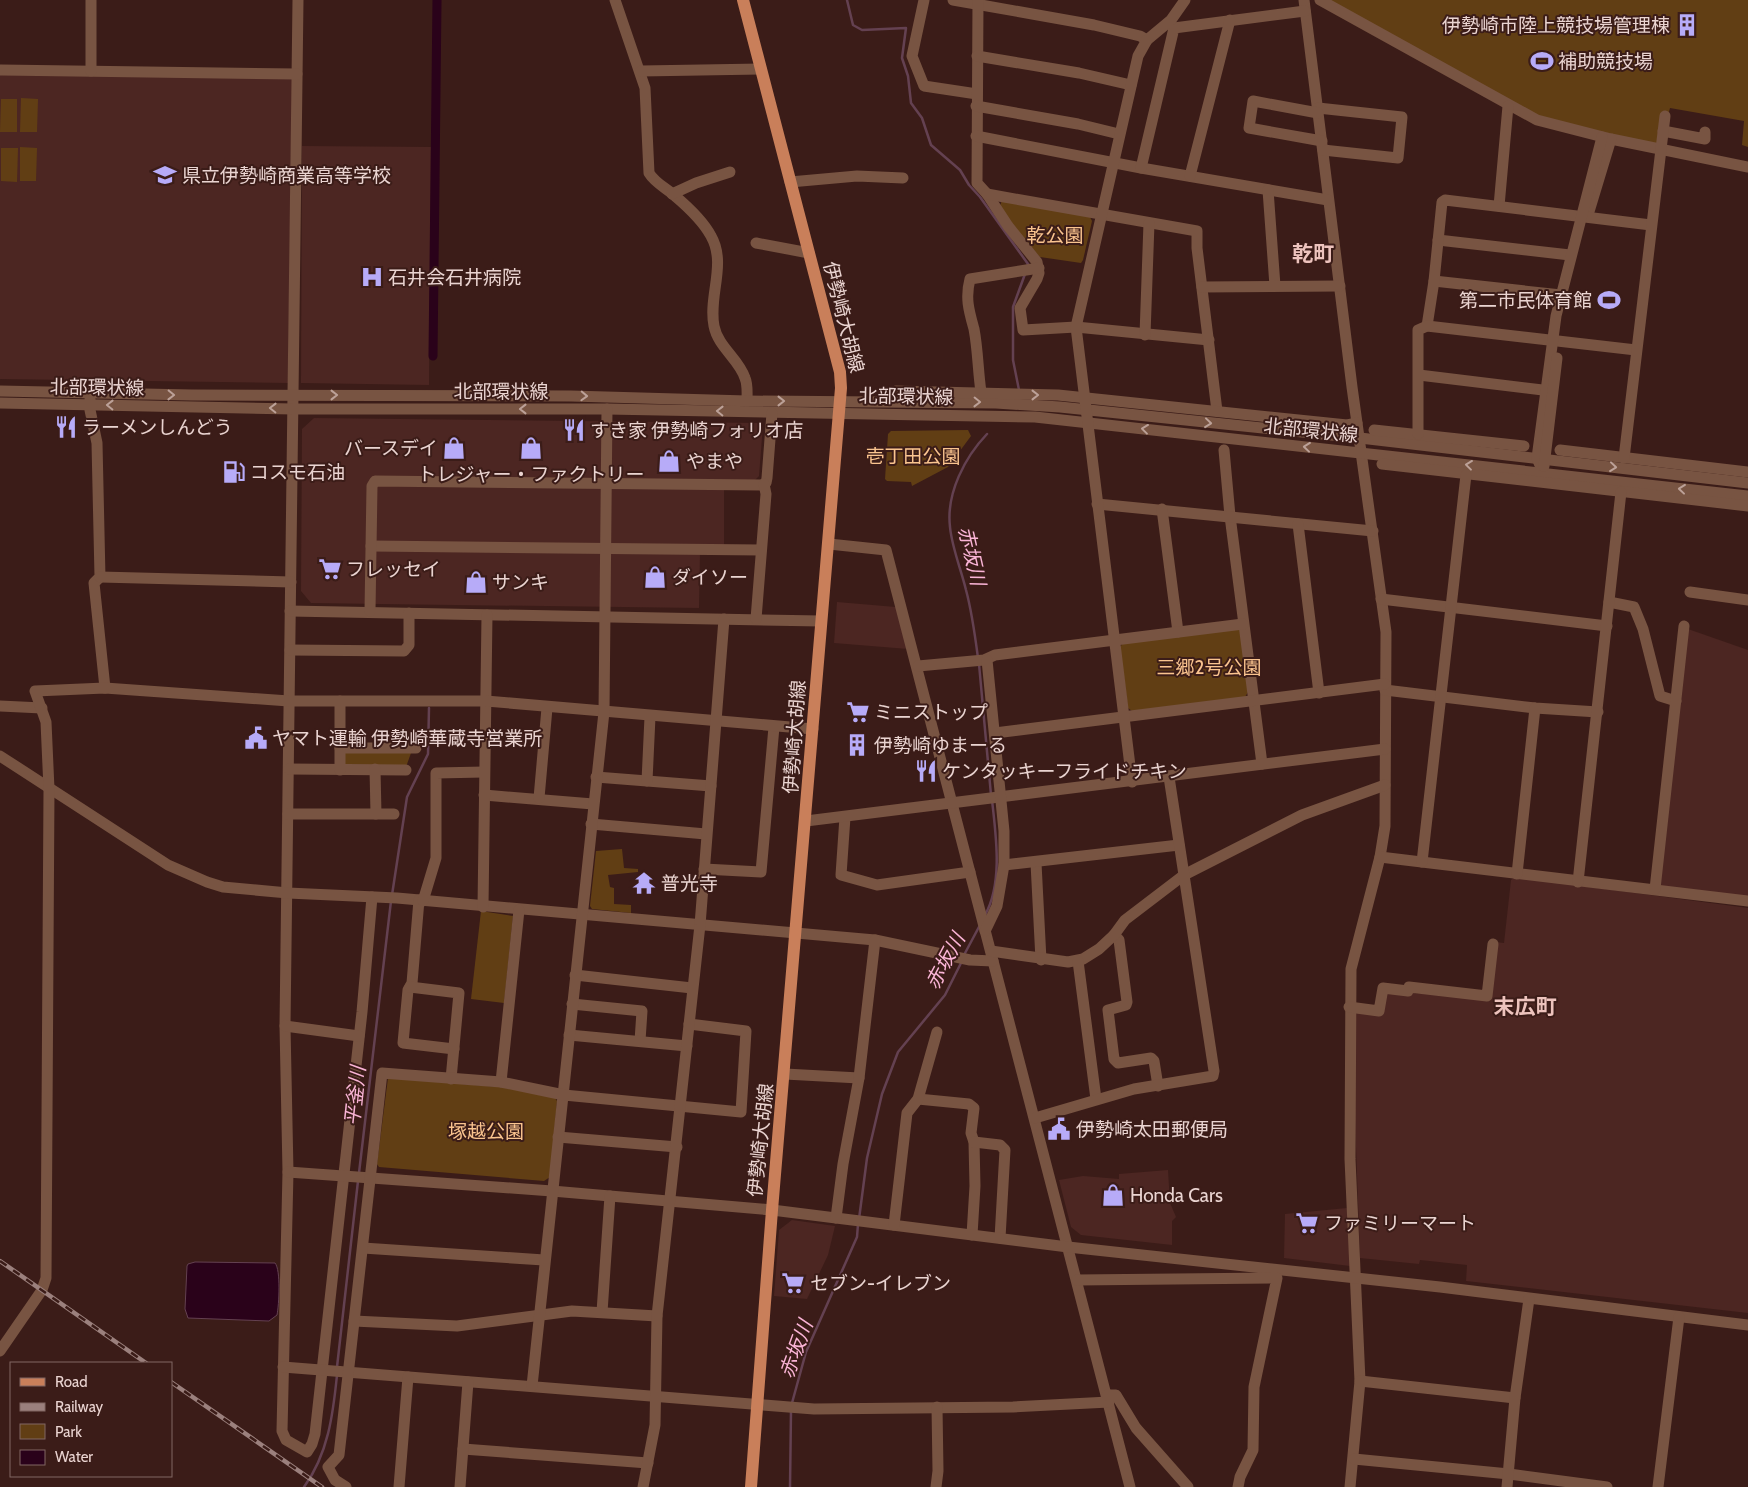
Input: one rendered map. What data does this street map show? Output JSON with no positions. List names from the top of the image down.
{
  "streets": {
    "main road": ["伊勢崎大胡線"],
    "street": ["北部環状線"]
  },
  "crossings": [
    ["伊勢崎大胡線", "北部環状線"]
  ],
  "districts": ["乾町", "末広町"],
  "water": ["赤坂川", "平釜川"],
  "parks": [
    "乾公園",
    "壱丁田公園",
    "三郷2号公園",
    "塚越公園"
  ],
  "places": {
    "building": ["伊勢崎市陸上競技場管理棟", "伊勢崎ゆまーる"],
    "sports": ["補助競技場", "第二市民体育館"],
    "school or university": ["県立伊勢崎商業高等学校"],
    "hospital": ["石井会石井病院"],
    "restaurant": ["ラーメンしんどう", "すき家 伊勢崎フォリオ店", "ケンタッキーフライドチキン"],
    "shop": [
      "バースデイ",
      "トレジャー・ファクトリー",
      "やまや",
      "ダイソー",
      "サンキ",
      "Honda Cars"
    ],
    "fuel station": ["コスモ石油"],
    "supermarket": [
      "フレッセイ",
      "ミニストップ",
      "ファミリーマート",
      "セブン-イレブン"
    ],
    "public building": ["ヤマト運輸 伊勢崎華蔵寺営業所", "伊勢崎太田郵便局"],
    "temple": ["普光寺"]
  },
  "legend": [
    "Road",
    "Railway",
    "Park",
    "Water"
  ]
}
